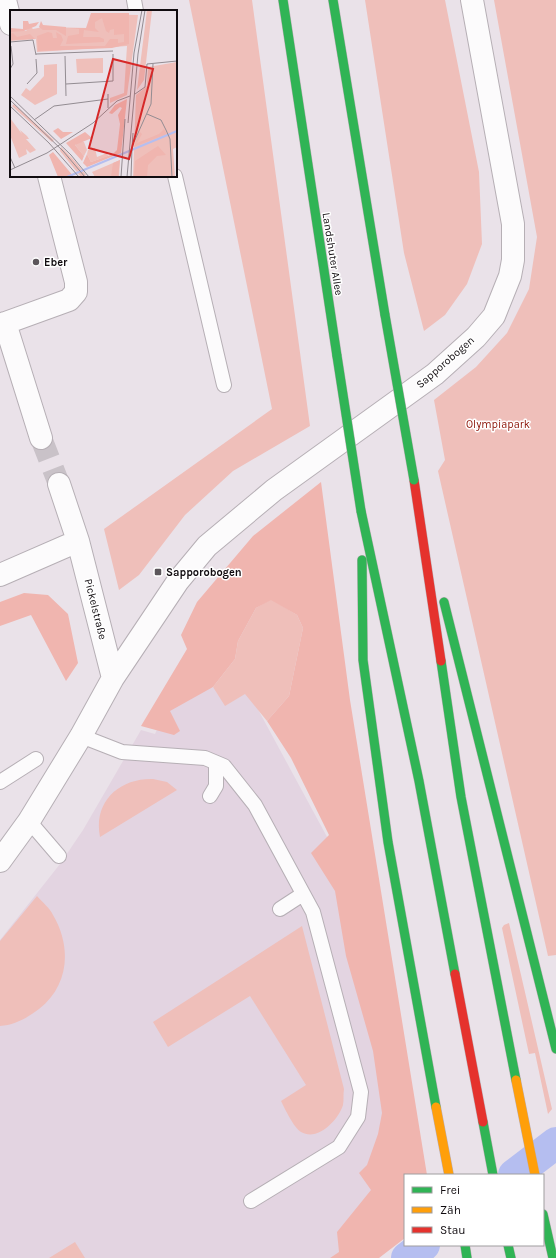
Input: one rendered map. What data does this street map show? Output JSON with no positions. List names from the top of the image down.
{
  "streets": {
    "highway": ["Landshuter Allee"],
    "street": ["Sapporobogen", "Pickelstraße"]
  },
  "crossings": [
    ["Sapporobogen", "Pickelstraße"]
  ],
  "parks": ["Olympiapark"],
  "places": {
    "other": ["Eber"],
    "transit": ["Sapporobogen"]
  },
  "legend": ["Frei", "Zäh", "Stau"]
}
